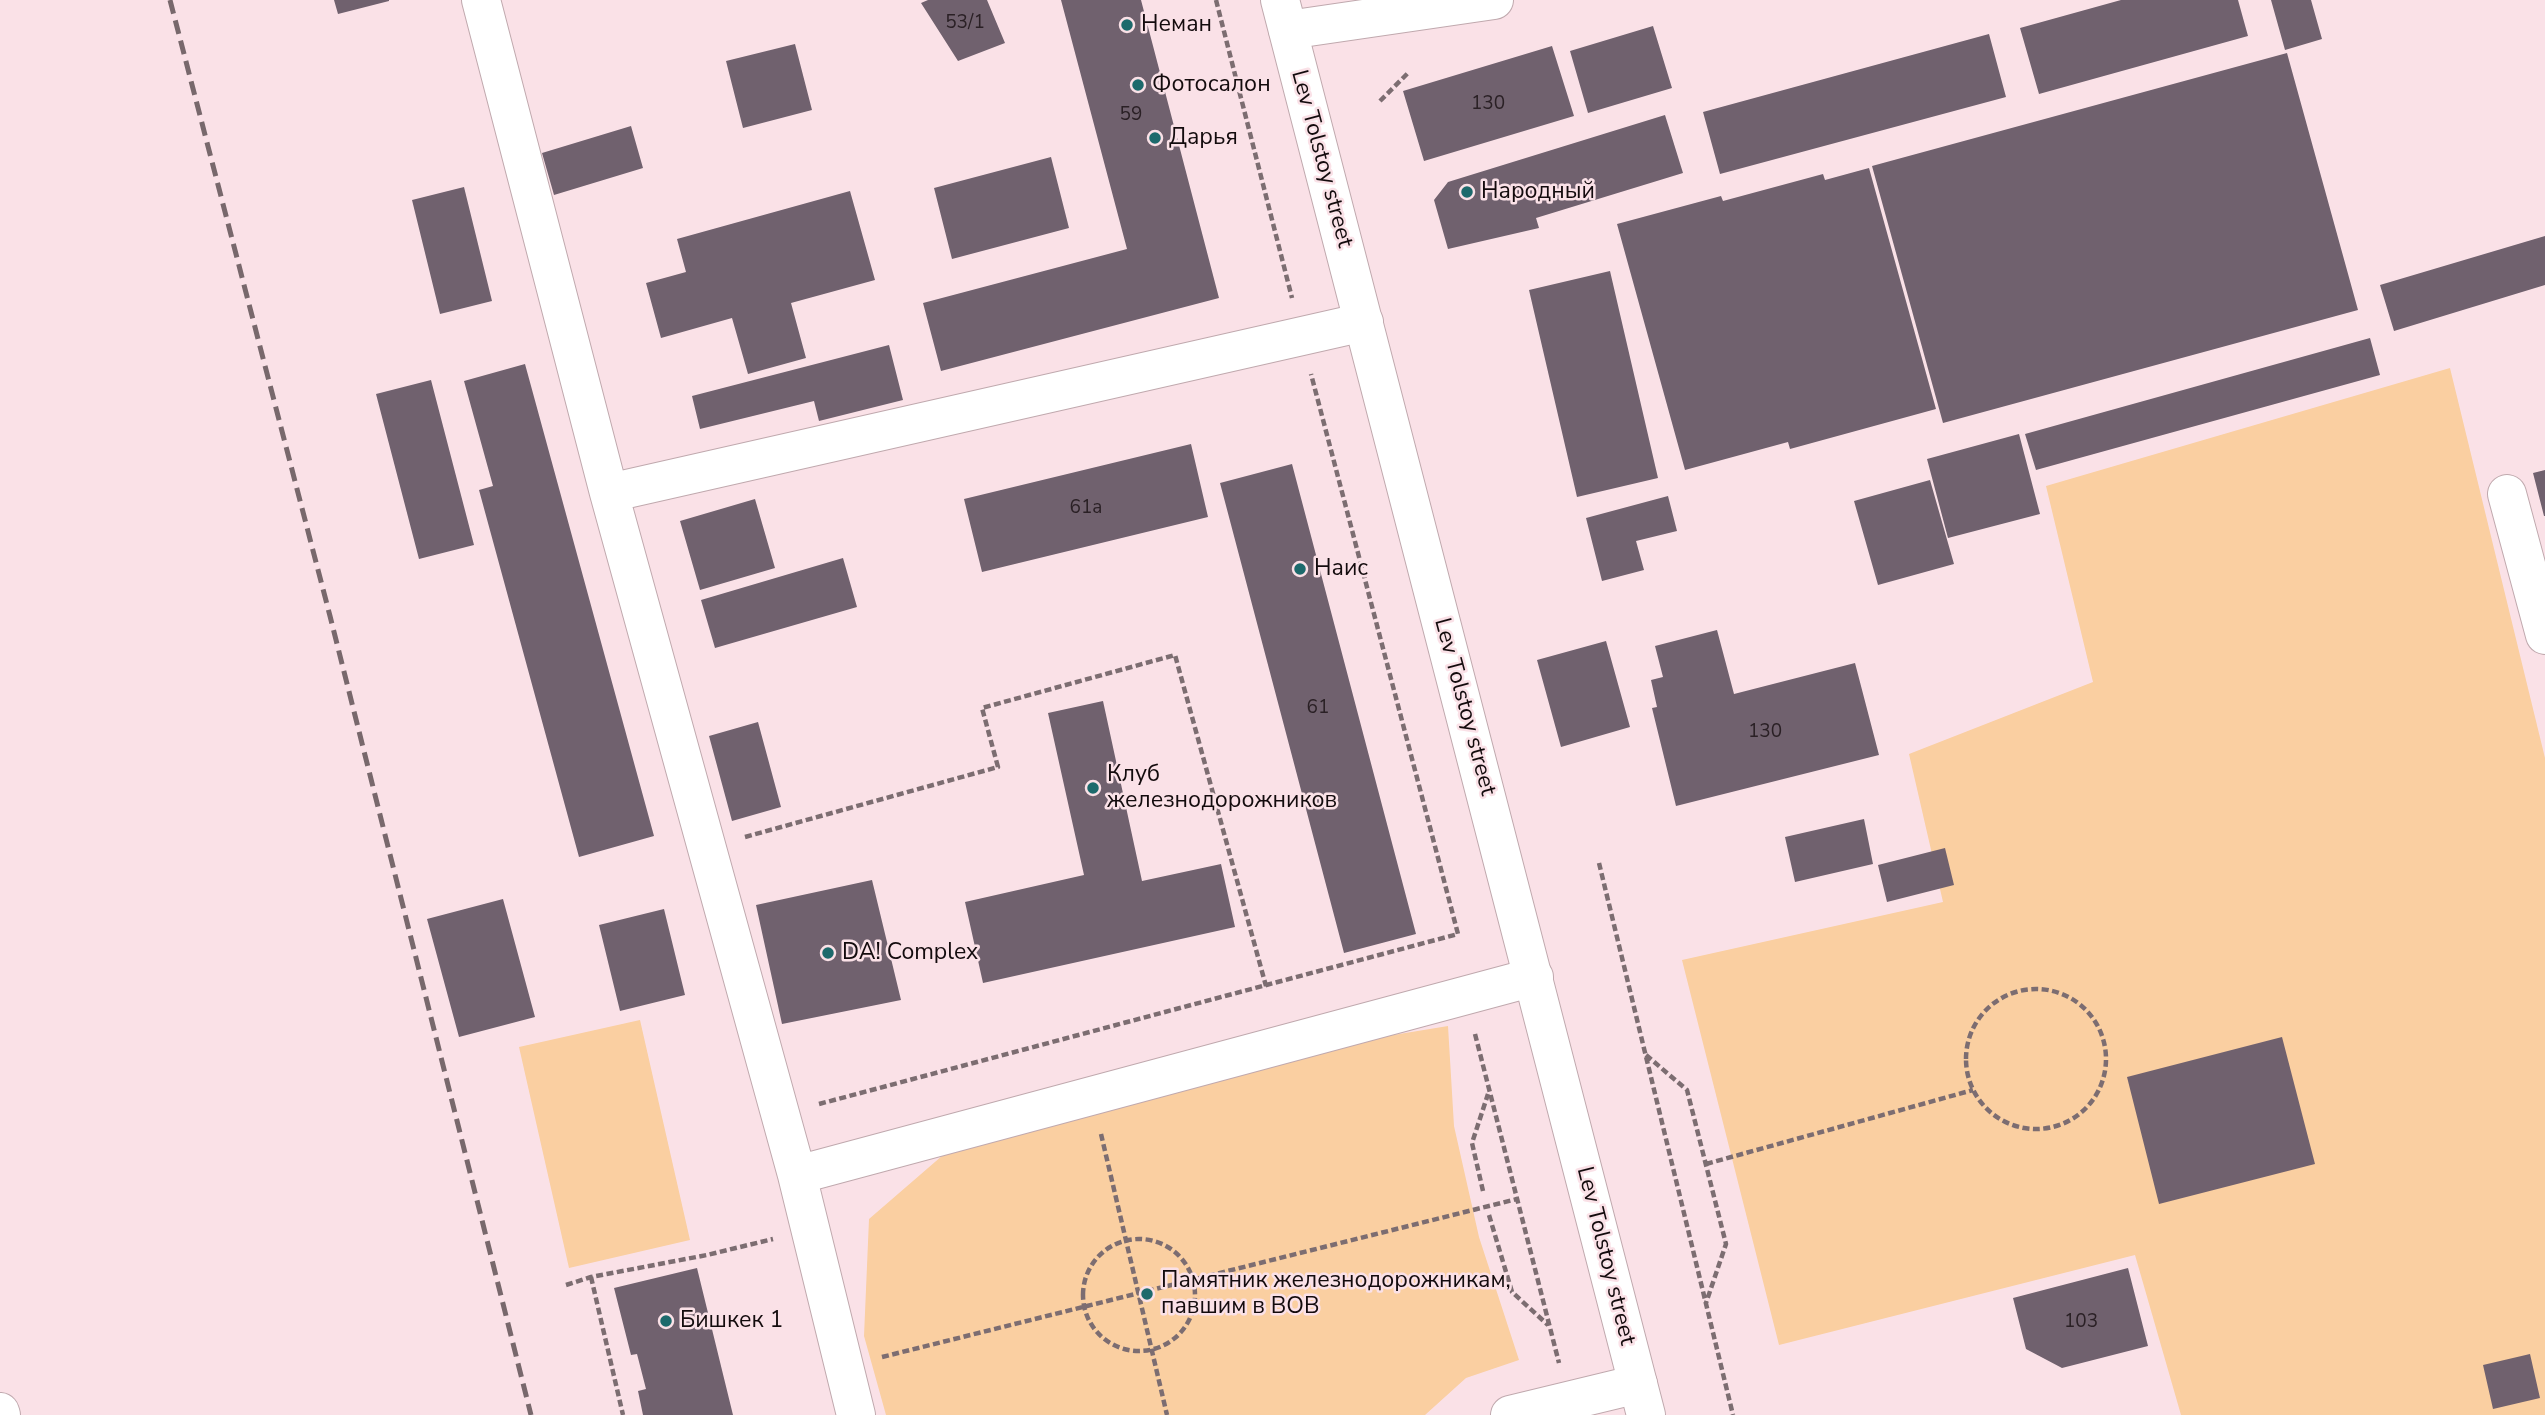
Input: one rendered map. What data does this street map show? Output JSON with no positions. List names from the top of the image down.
{
  "streets": {
    "street": ["Lev Tolstoy street"]
  },
  "places": [
    "Неман",
    "Фотосалон",
    "Дарья",
    "Народный",
    "Наис",
    "Клуб железнодорожников",
    "DA! Complex",
    "Памятник железнодорожникам, павшим в ВОВ",
    "Бишкек 1"
  ],
  "house_numbers": [
    "53/1",
    "130",
    "59",
    "61a",
    "61",
    "130",
    "103"
  ]
}
